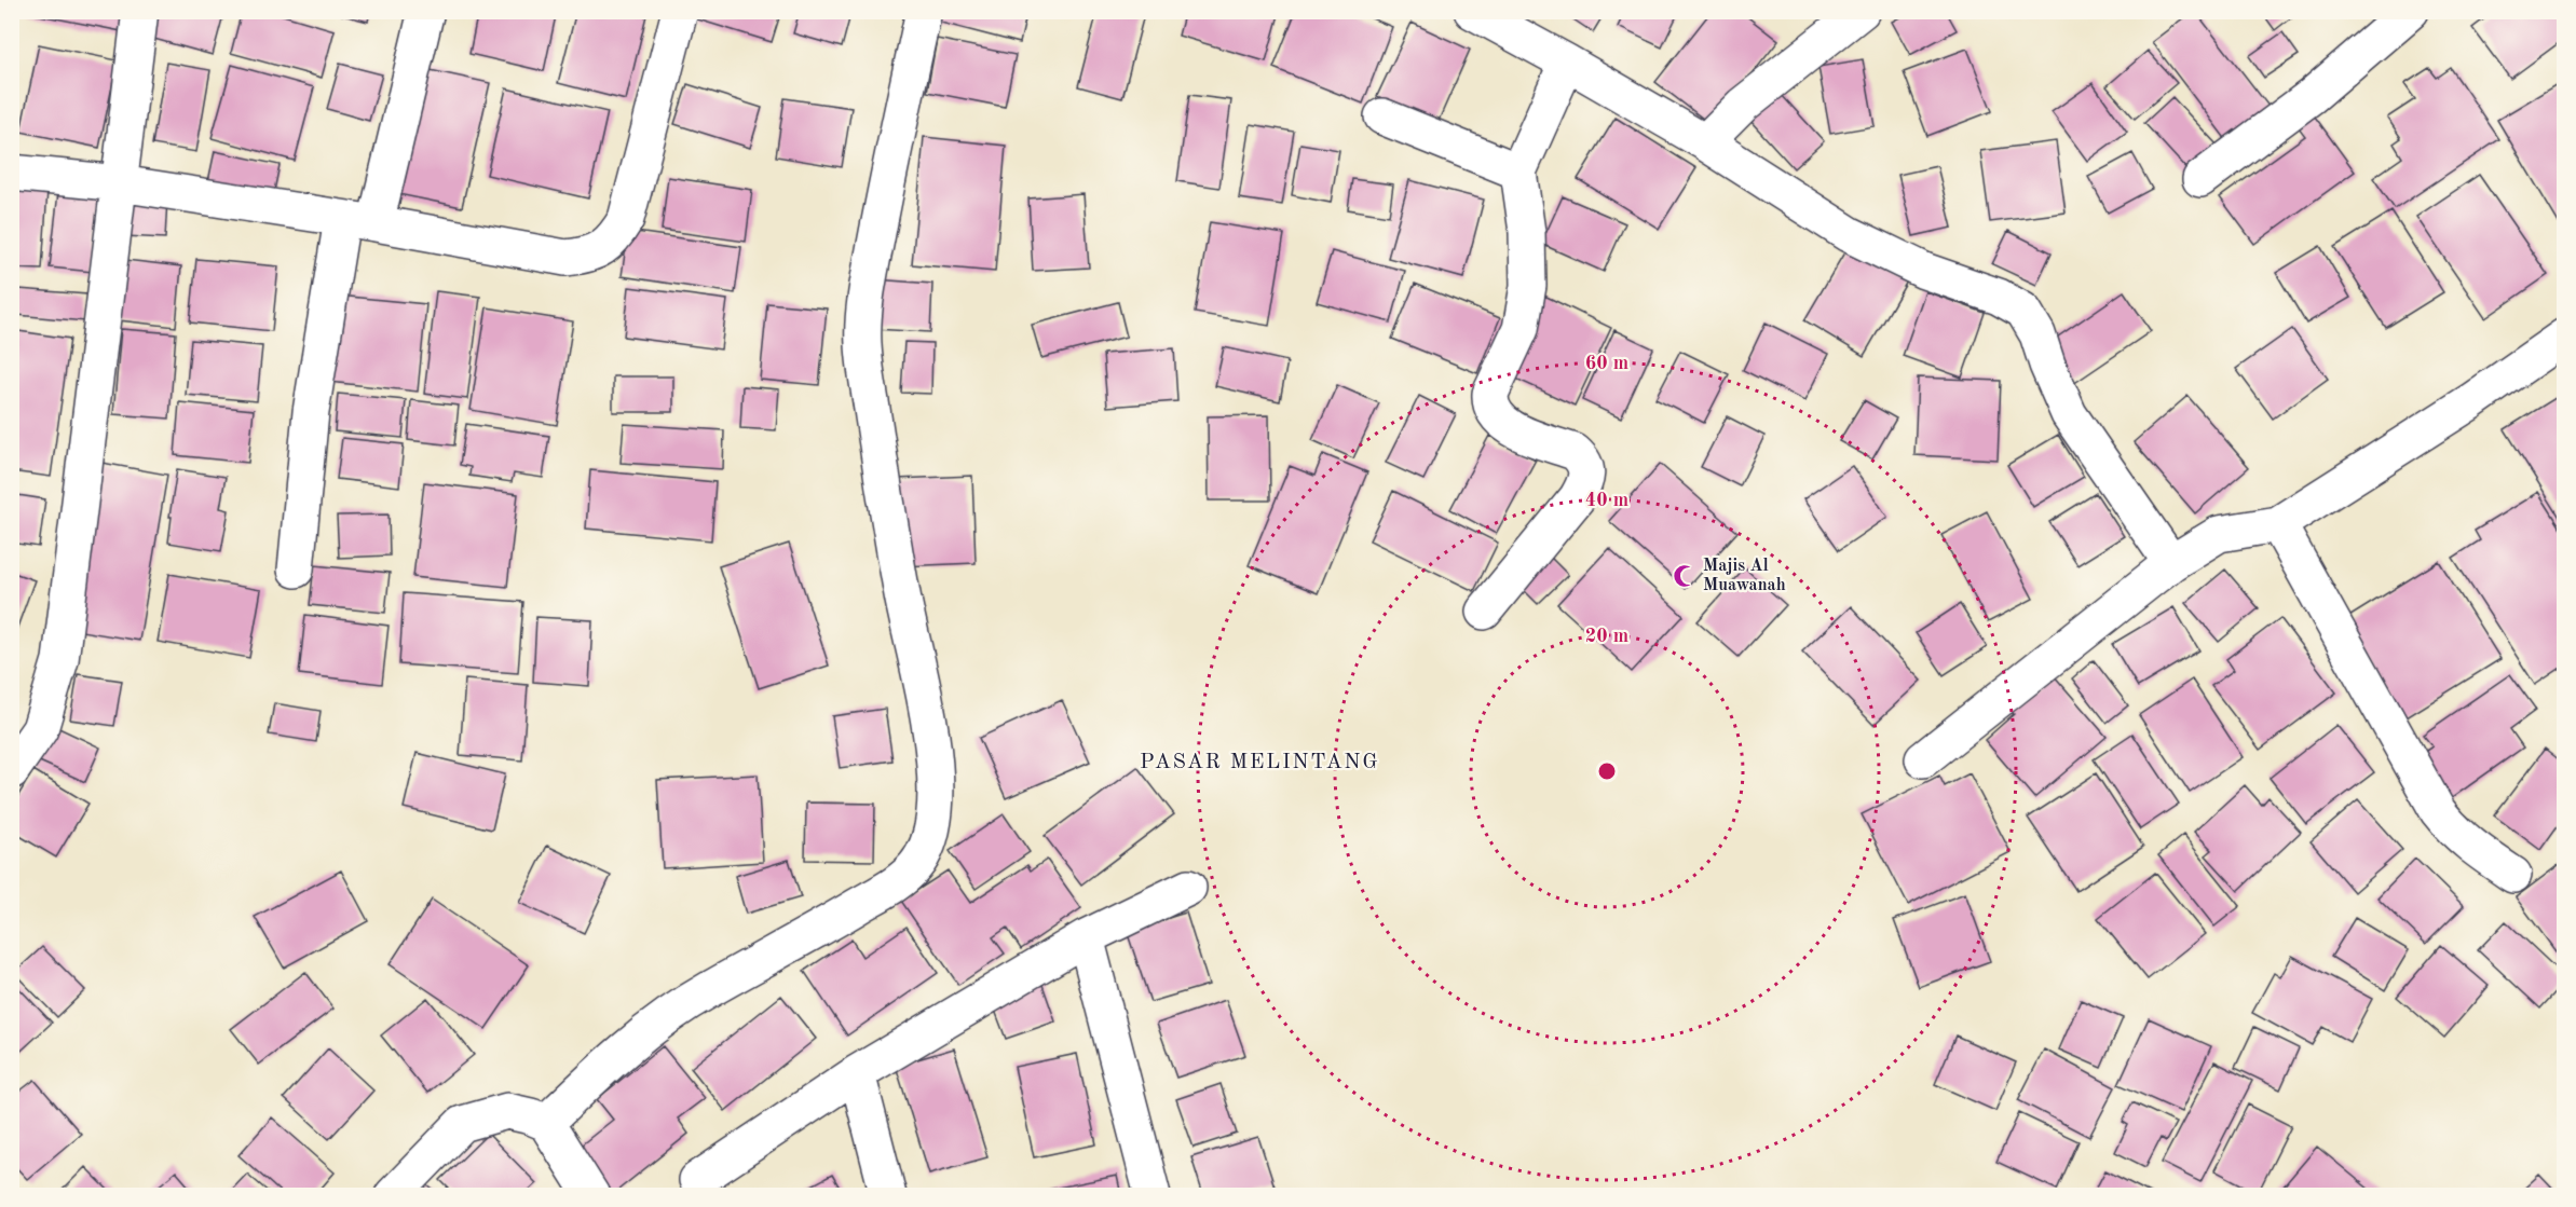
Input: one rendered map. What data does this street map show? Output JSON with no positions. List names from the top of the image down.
{
  "districts": ["PASAR MELINTANG"],
  "places": {
    "mosque": ["Majis Al Muawanah"]
  },
  "rings": ["60 m", "40 m", "20 m"]
}
